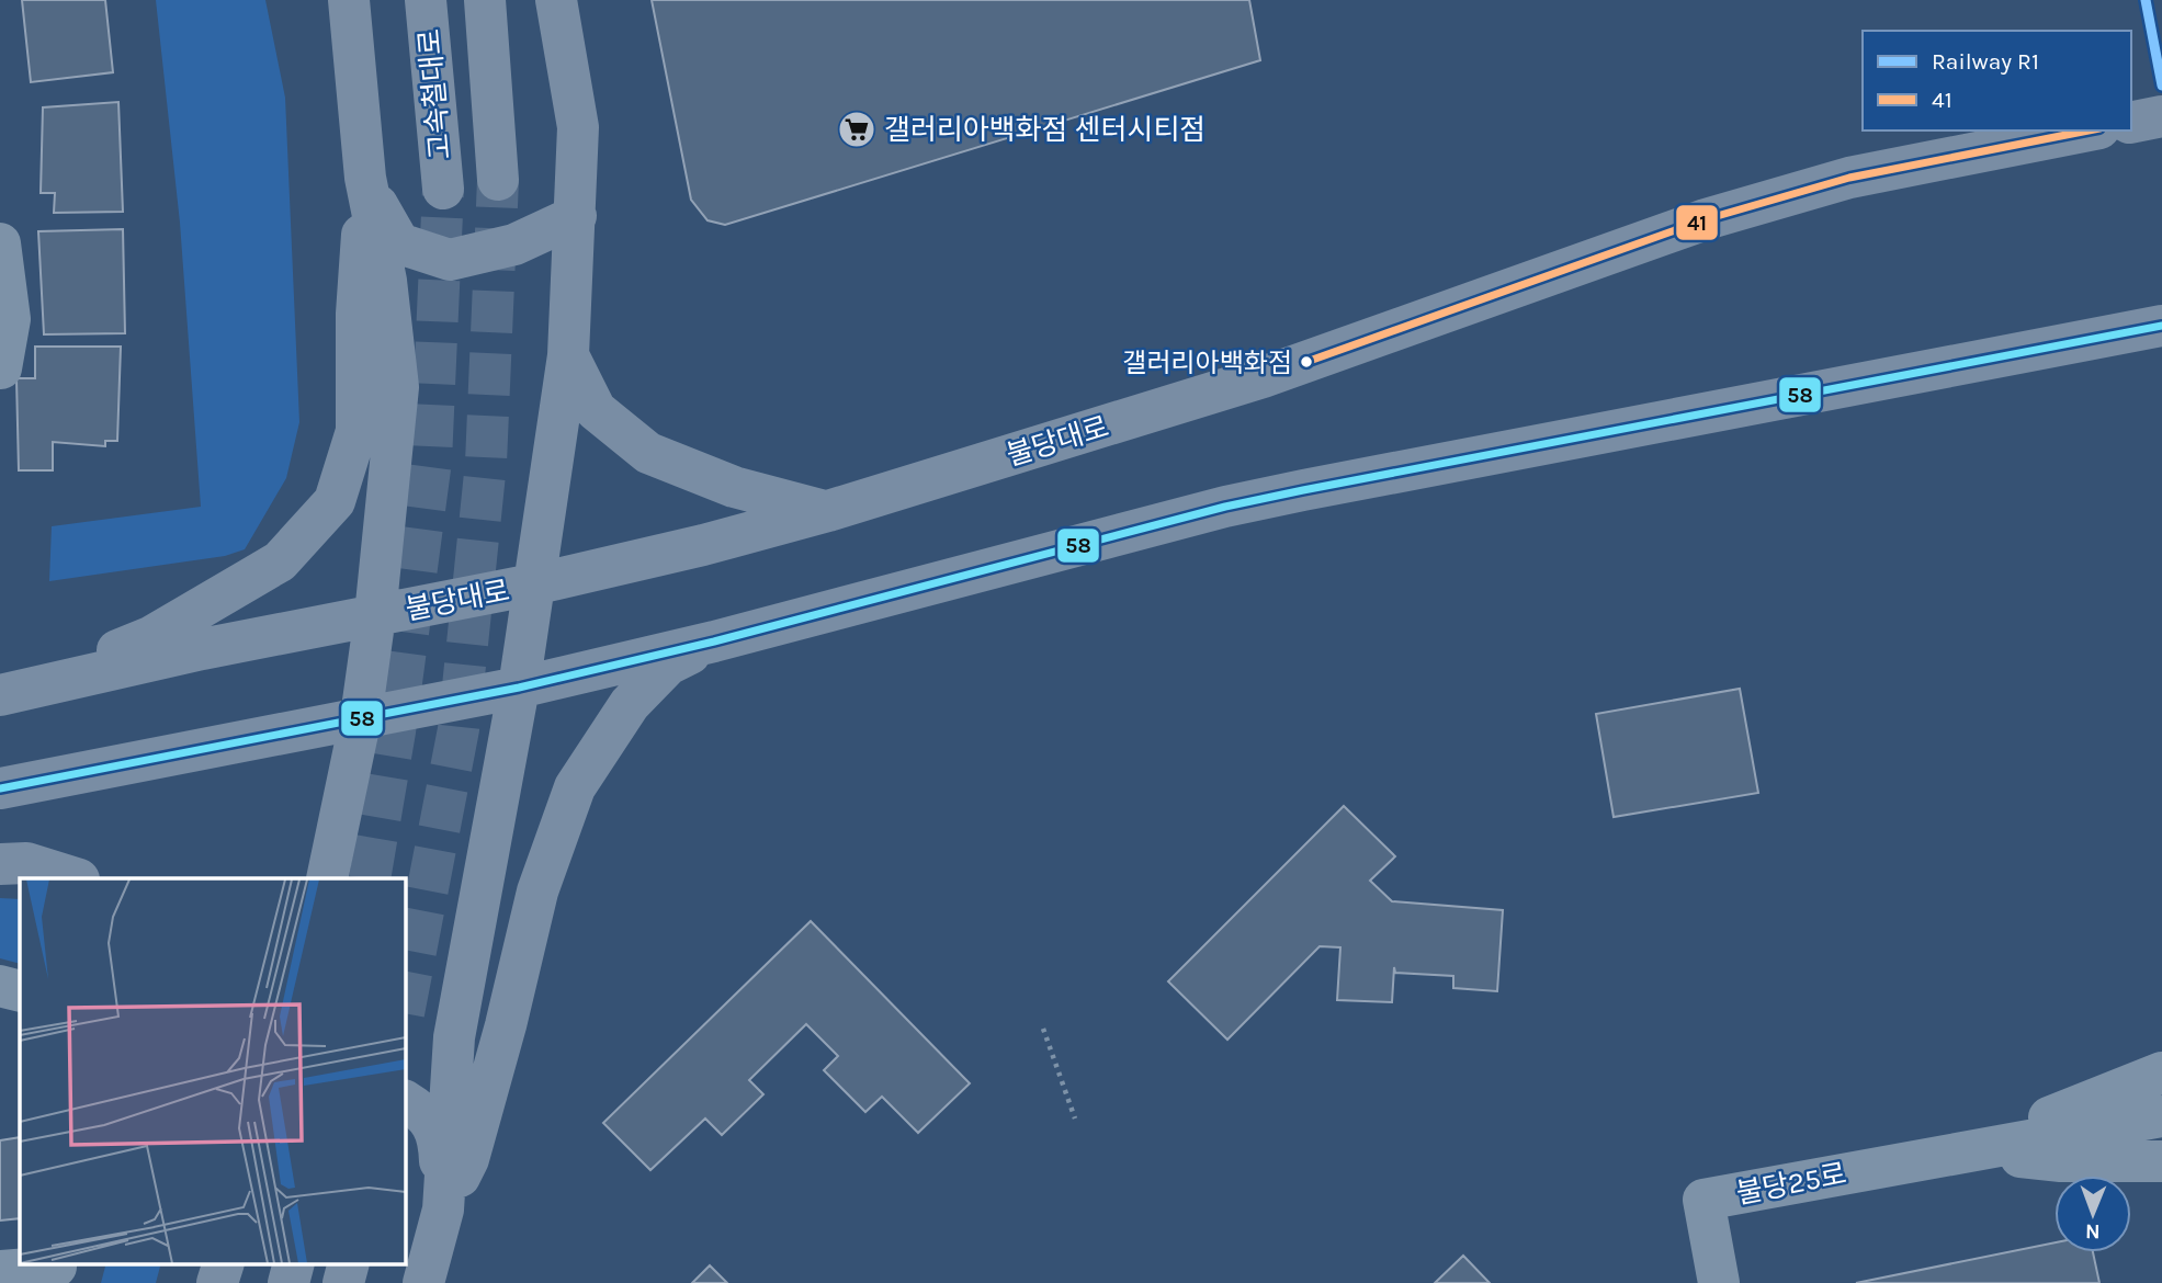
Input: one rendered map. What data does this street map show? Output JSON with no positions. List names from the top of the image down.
{
  "streets": {
    "main road": ["고속철대로", "불당대로"],
    "street": ["불당25로"]
  },
  "places": {
    "supermarket": ["갤러리아백화점 센터시티점"],
    "other": ["갤러리아백화점"]
  },
  "lines": ["rail line R1", "transit line 41", "transit line 58"],
  "legend": ["Railway R1", "41"],
  "north": "bottom"
}
